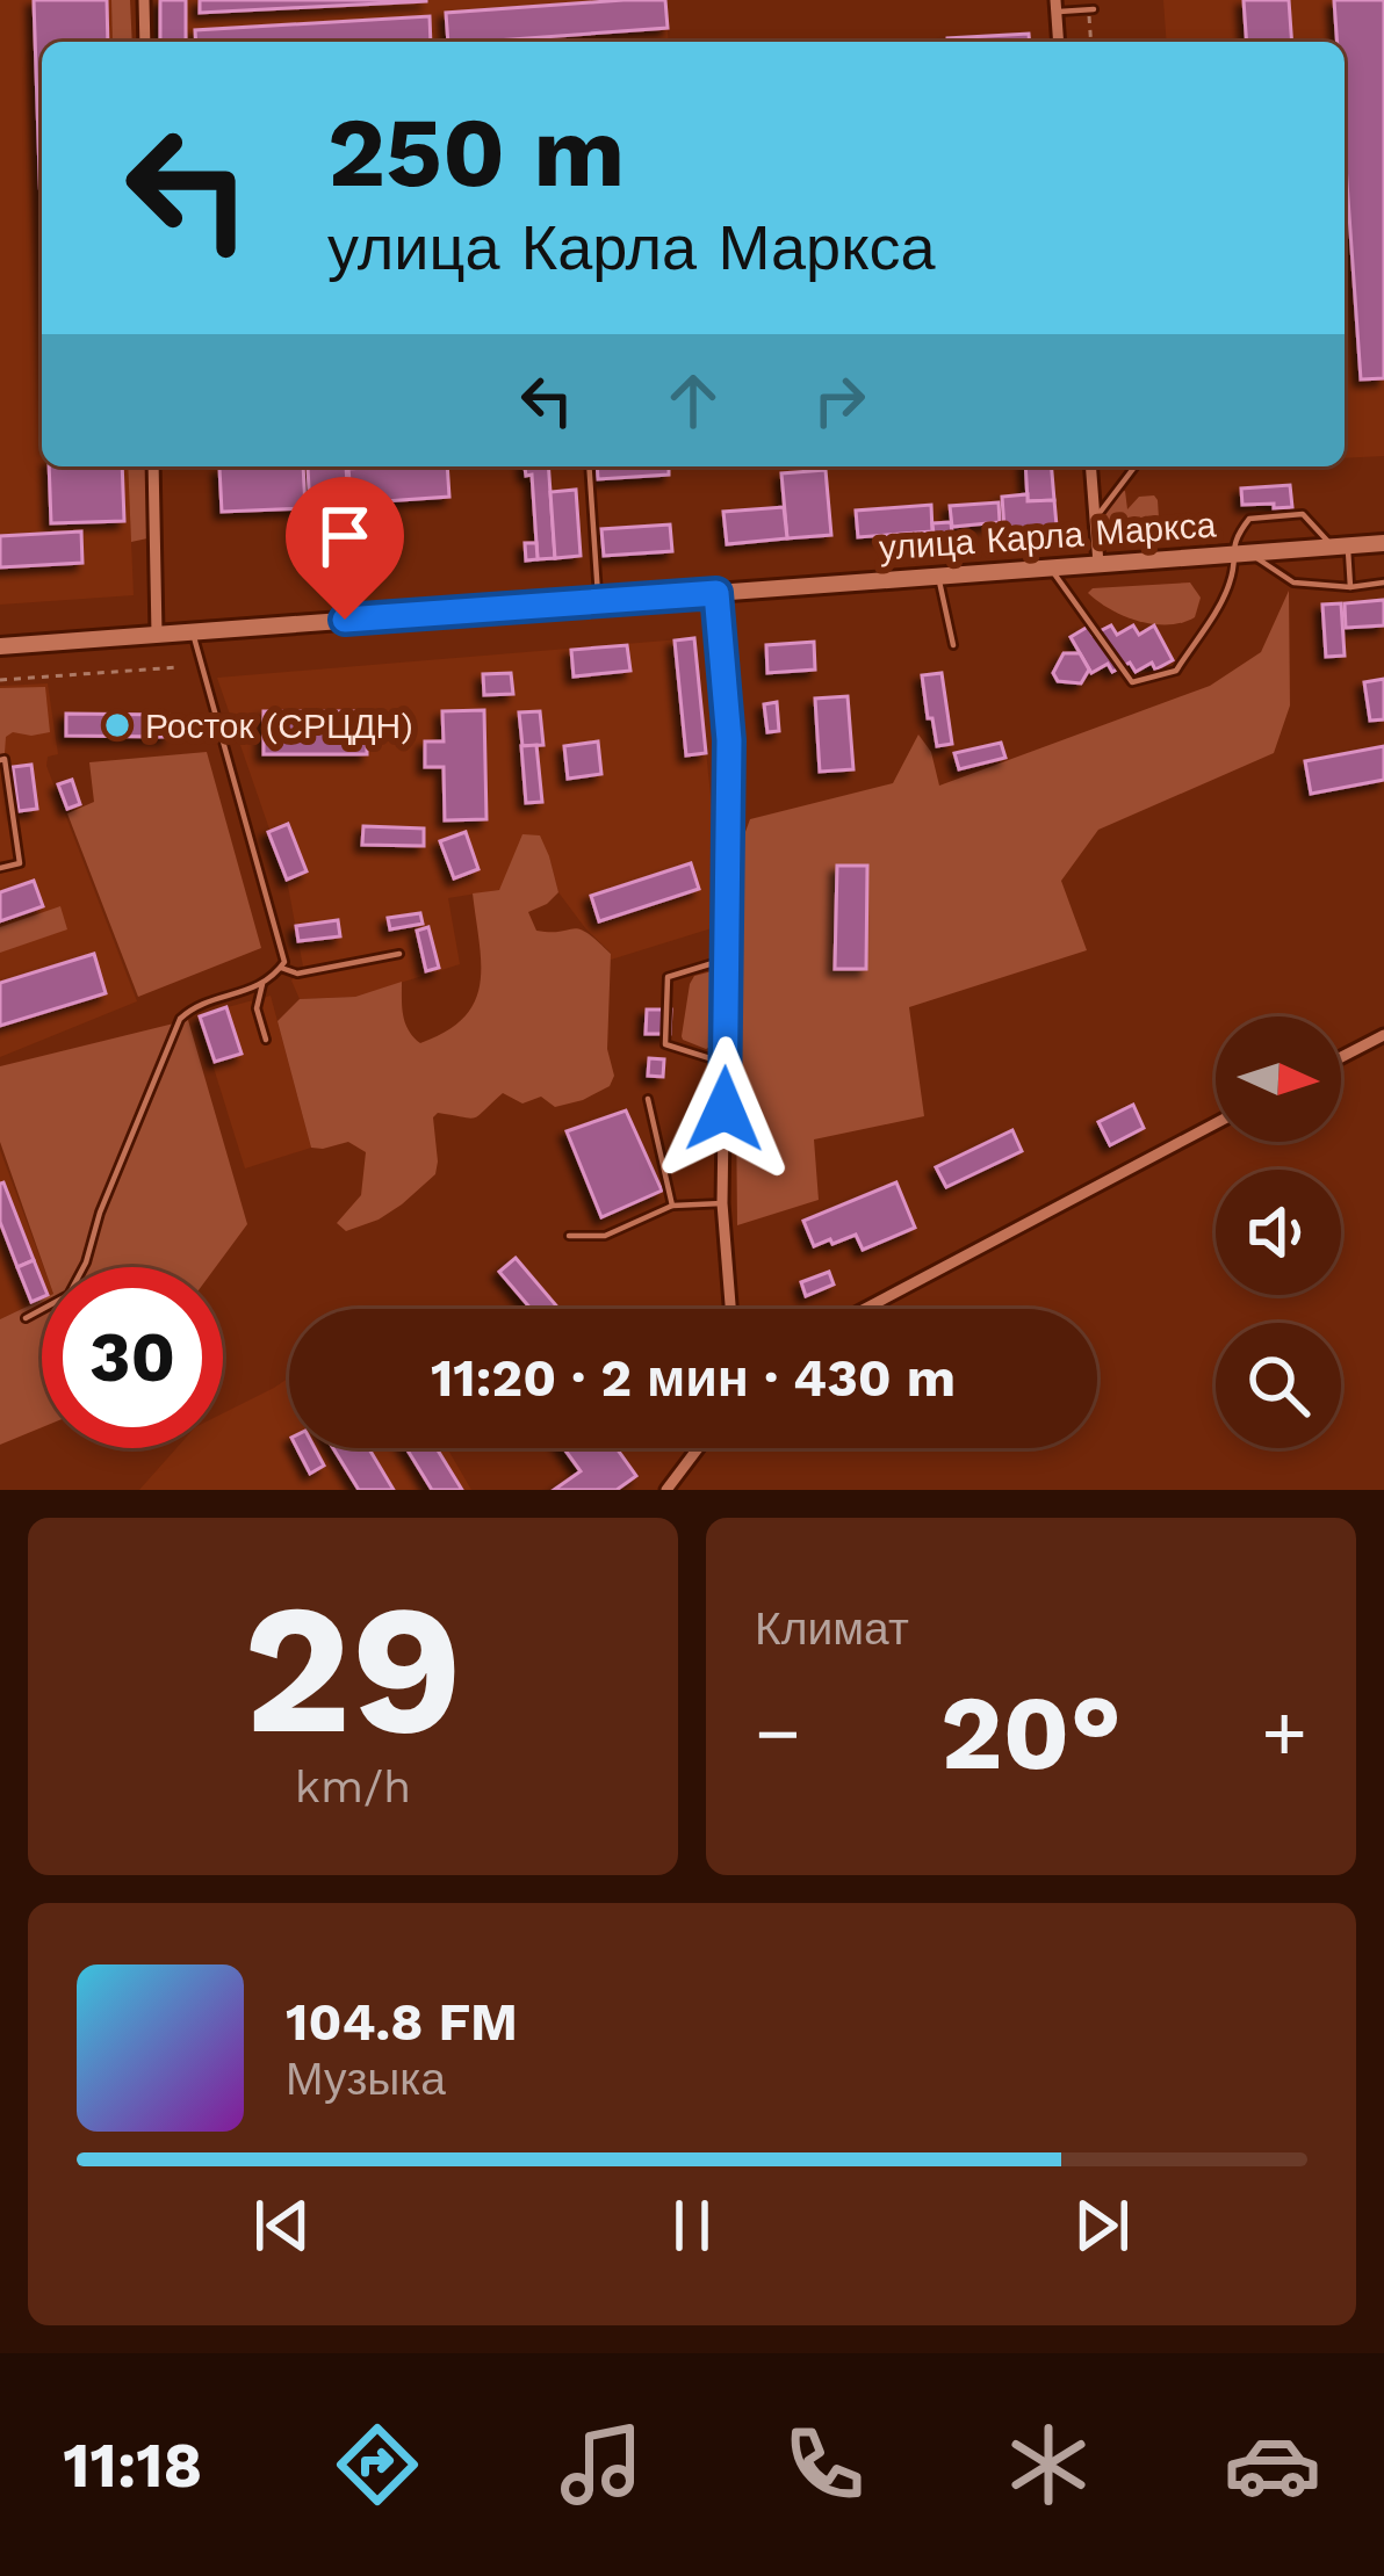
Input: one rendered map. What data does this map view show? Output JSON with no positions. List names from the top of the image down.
{
  "streets": {
    "main road": ["улица Карла Маркса"]
  },
  "places": ["Росток (СРЦДН)"],
  "north": "right",
  "page": {
    "turn": ["250 m", "улица Карла Маркса"],
    "limit": "30",
    "trip": "11:20 · 2 мин · 430 m",
    "tile": [
      ["29", "km/h"],
      "Климат"
    ],
    "heat": ["−", "20°", "+"],
    "song": ["104.8 FM", "Музыка"],
    "tabs": "11:18"
  }
}
